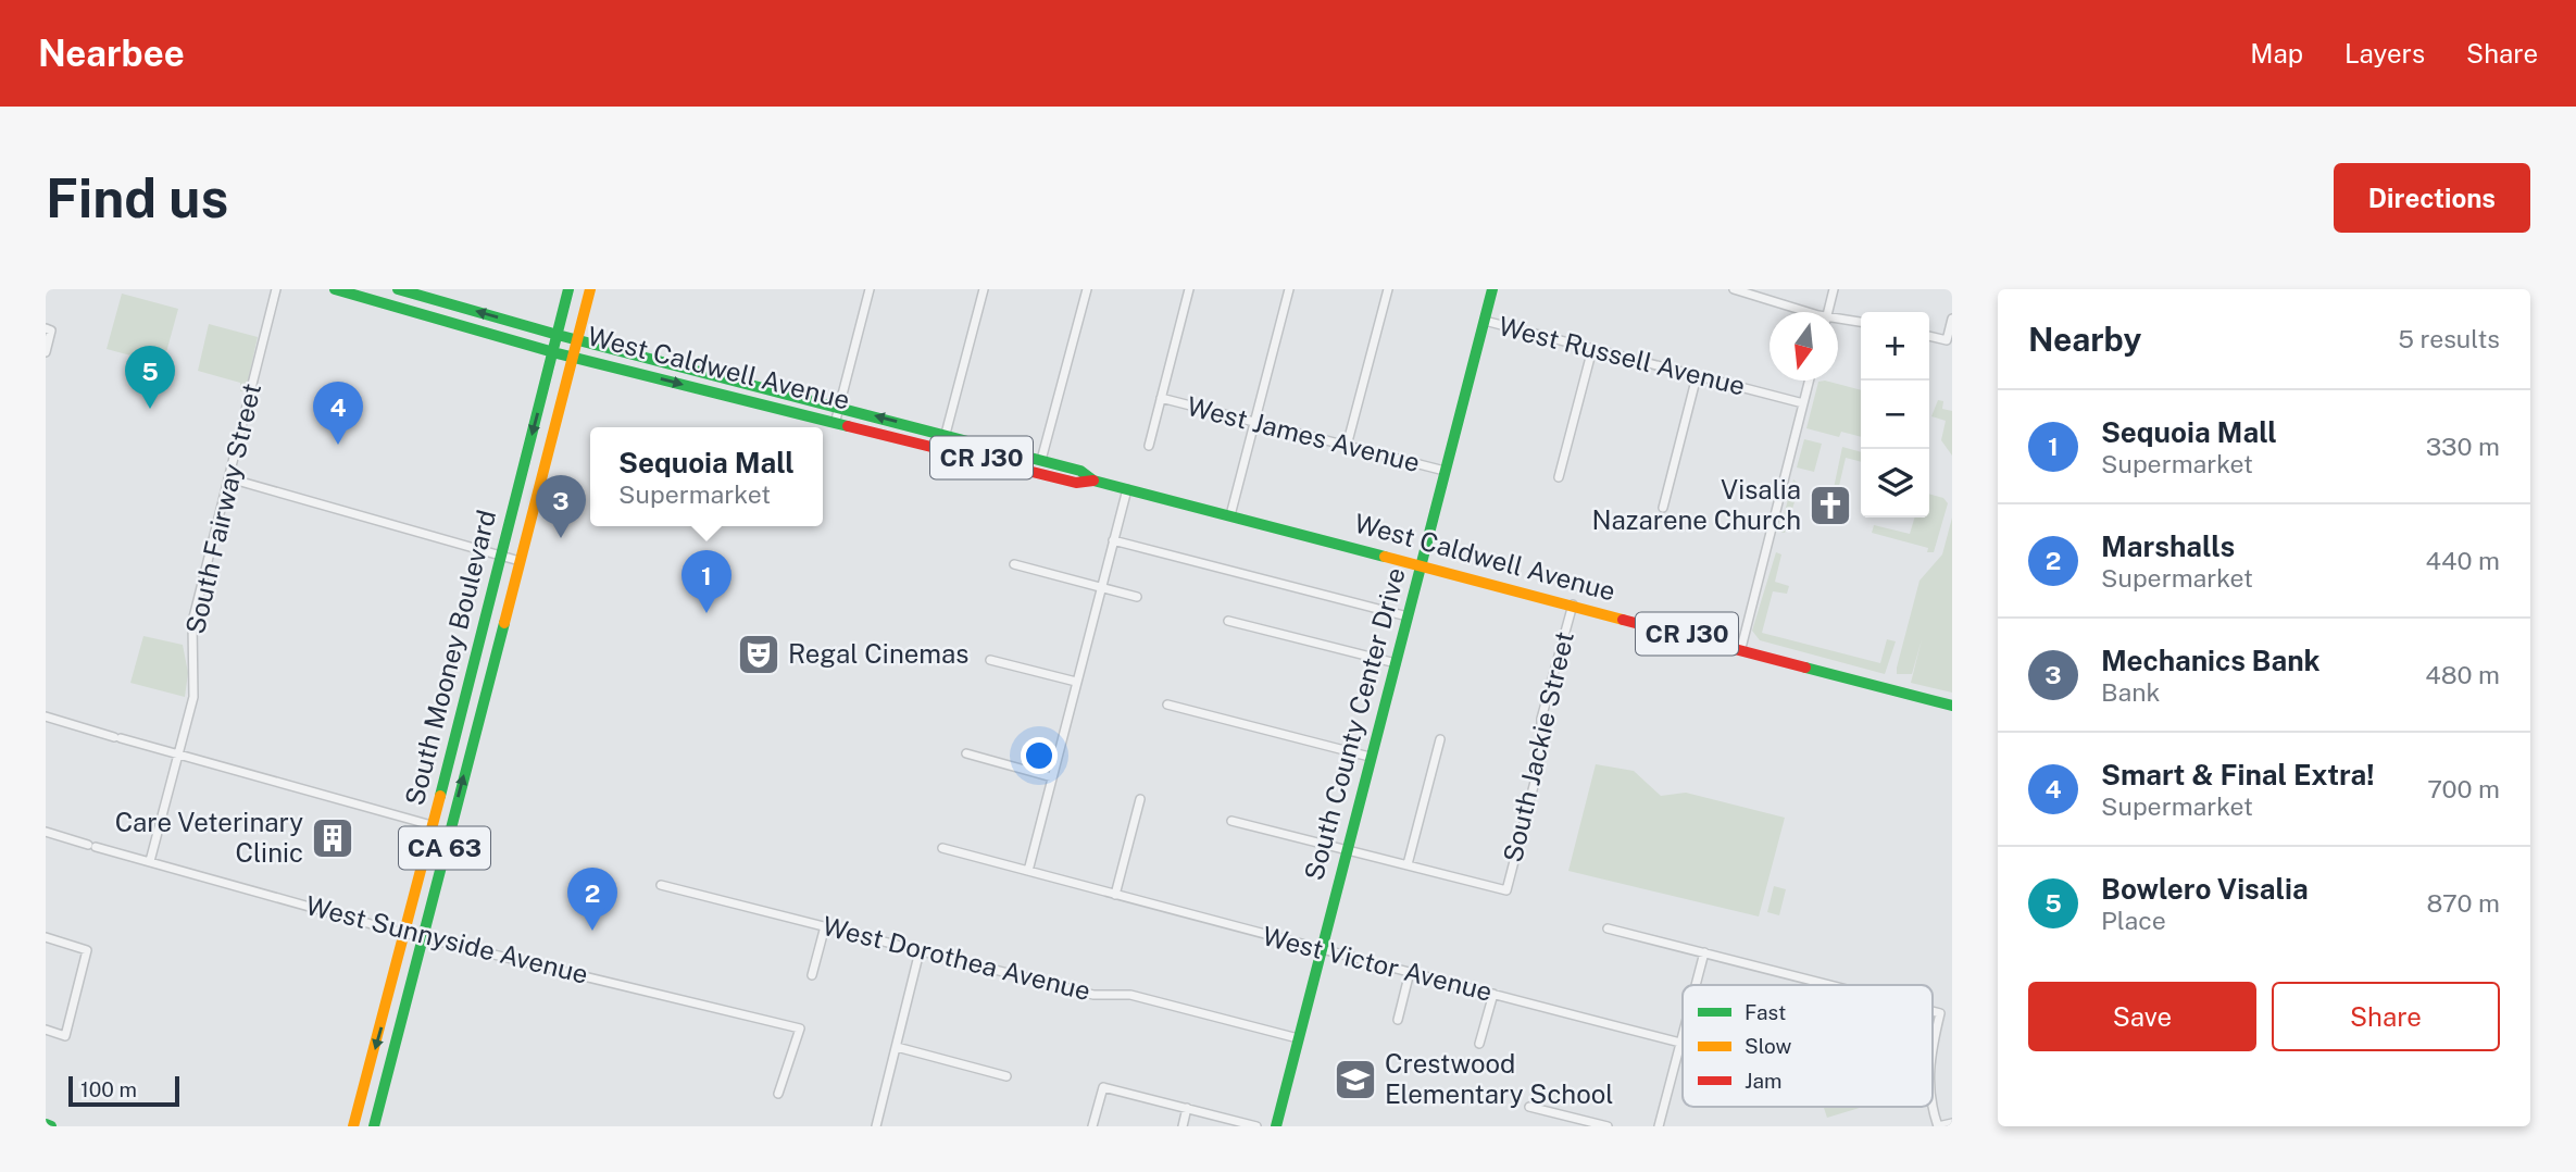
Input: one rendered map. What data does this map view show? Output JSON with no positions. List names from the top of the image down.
{
  "streets": {
    "main road": [
      "West Caldwell Avenue",
      "CR J30",
      "South Mooney Boulevard",
      "South County Center Drive",
      "CA 63"
    ],
    "street": [
      "West Russell Avenue",
      "West James Avenue",
      "South Fairway Street",
      "South Jackie Street",
      "West Sunnyside Avenue",
      "West Dorothea Avenue",
      "West Victor Avenue"
    ]
  },
  "crossings": [
    ["West Russell Avenue", "South County Center Drive"],
    ["West Caldwell Avenue", "South Mooney Boulevard"],
    ["West Caldwell Avenue", "South County Center Drive"],
    ["West Caldwell Avenue", "South Jackie Street"],
    ["West James Avenue", "South County Center Drive"],
    ["South Fairway Street", "West Sunnyside Avenue"],
    ["South Mooney Boulevard", "West Sunnyside Avenue"],
    ["South County Center Drive", "West Dorothea Avenue"],
    ["South County Center Drive", "West Victor Avenue"]
  ],
  "places": {
    "church": ["Visalia Nazarene Church"],
    "theatre": ["Regal Cinemas"],
    "building": ["Care Veterinary Clinic"],
    "school or university": ["Crestwood Elementary School"]
  },
  "legend": ["Fast", "Slow", "Jam"],
  "scale_bar": "100 m",
  "north": "bottom",
  "page": {
    "header": "Nearbee",
    "nav": ["Map", "Layers", "Share"],
    "buttons": [
      "Directions",
      ["Save", "Share"]
    ],
    "title": "Find us",
    "heading": ["Nearby", "5 results"],
    "map_buttons": ["+", "−"],
    "pins": [
      "5",
      "4",
      "3",
      "1",
      "2"
    ],
    "list": [
      {
        "mark": "1",
        "name": "Sequoia Mall",
        "note": "Supermarket",
        "value": "330 m"
      },
      {
        "mark": "2",
        "name": "Marshalls",
        "note": "Supermarket",
        "value": "440 m"
      },
      {
        "mark": "3",
        "name": "Mechanics Bank",
        "note": "Bank",
        "value": "480 m"
      },
      {
        "mark": "4",
        "name": "Smart & Final Extra!",
        "note": "Supermarket",
        "value": "700 m"
      },
      {
        "mark": "5",
        "name": "Bowlero Visalia",
        "note": "Place",
        "value": "870 m"
      }
    ],
    "popup": ["Sequoia Mall", "Supermarket"],
    "scale": "100 m"
  }
}
